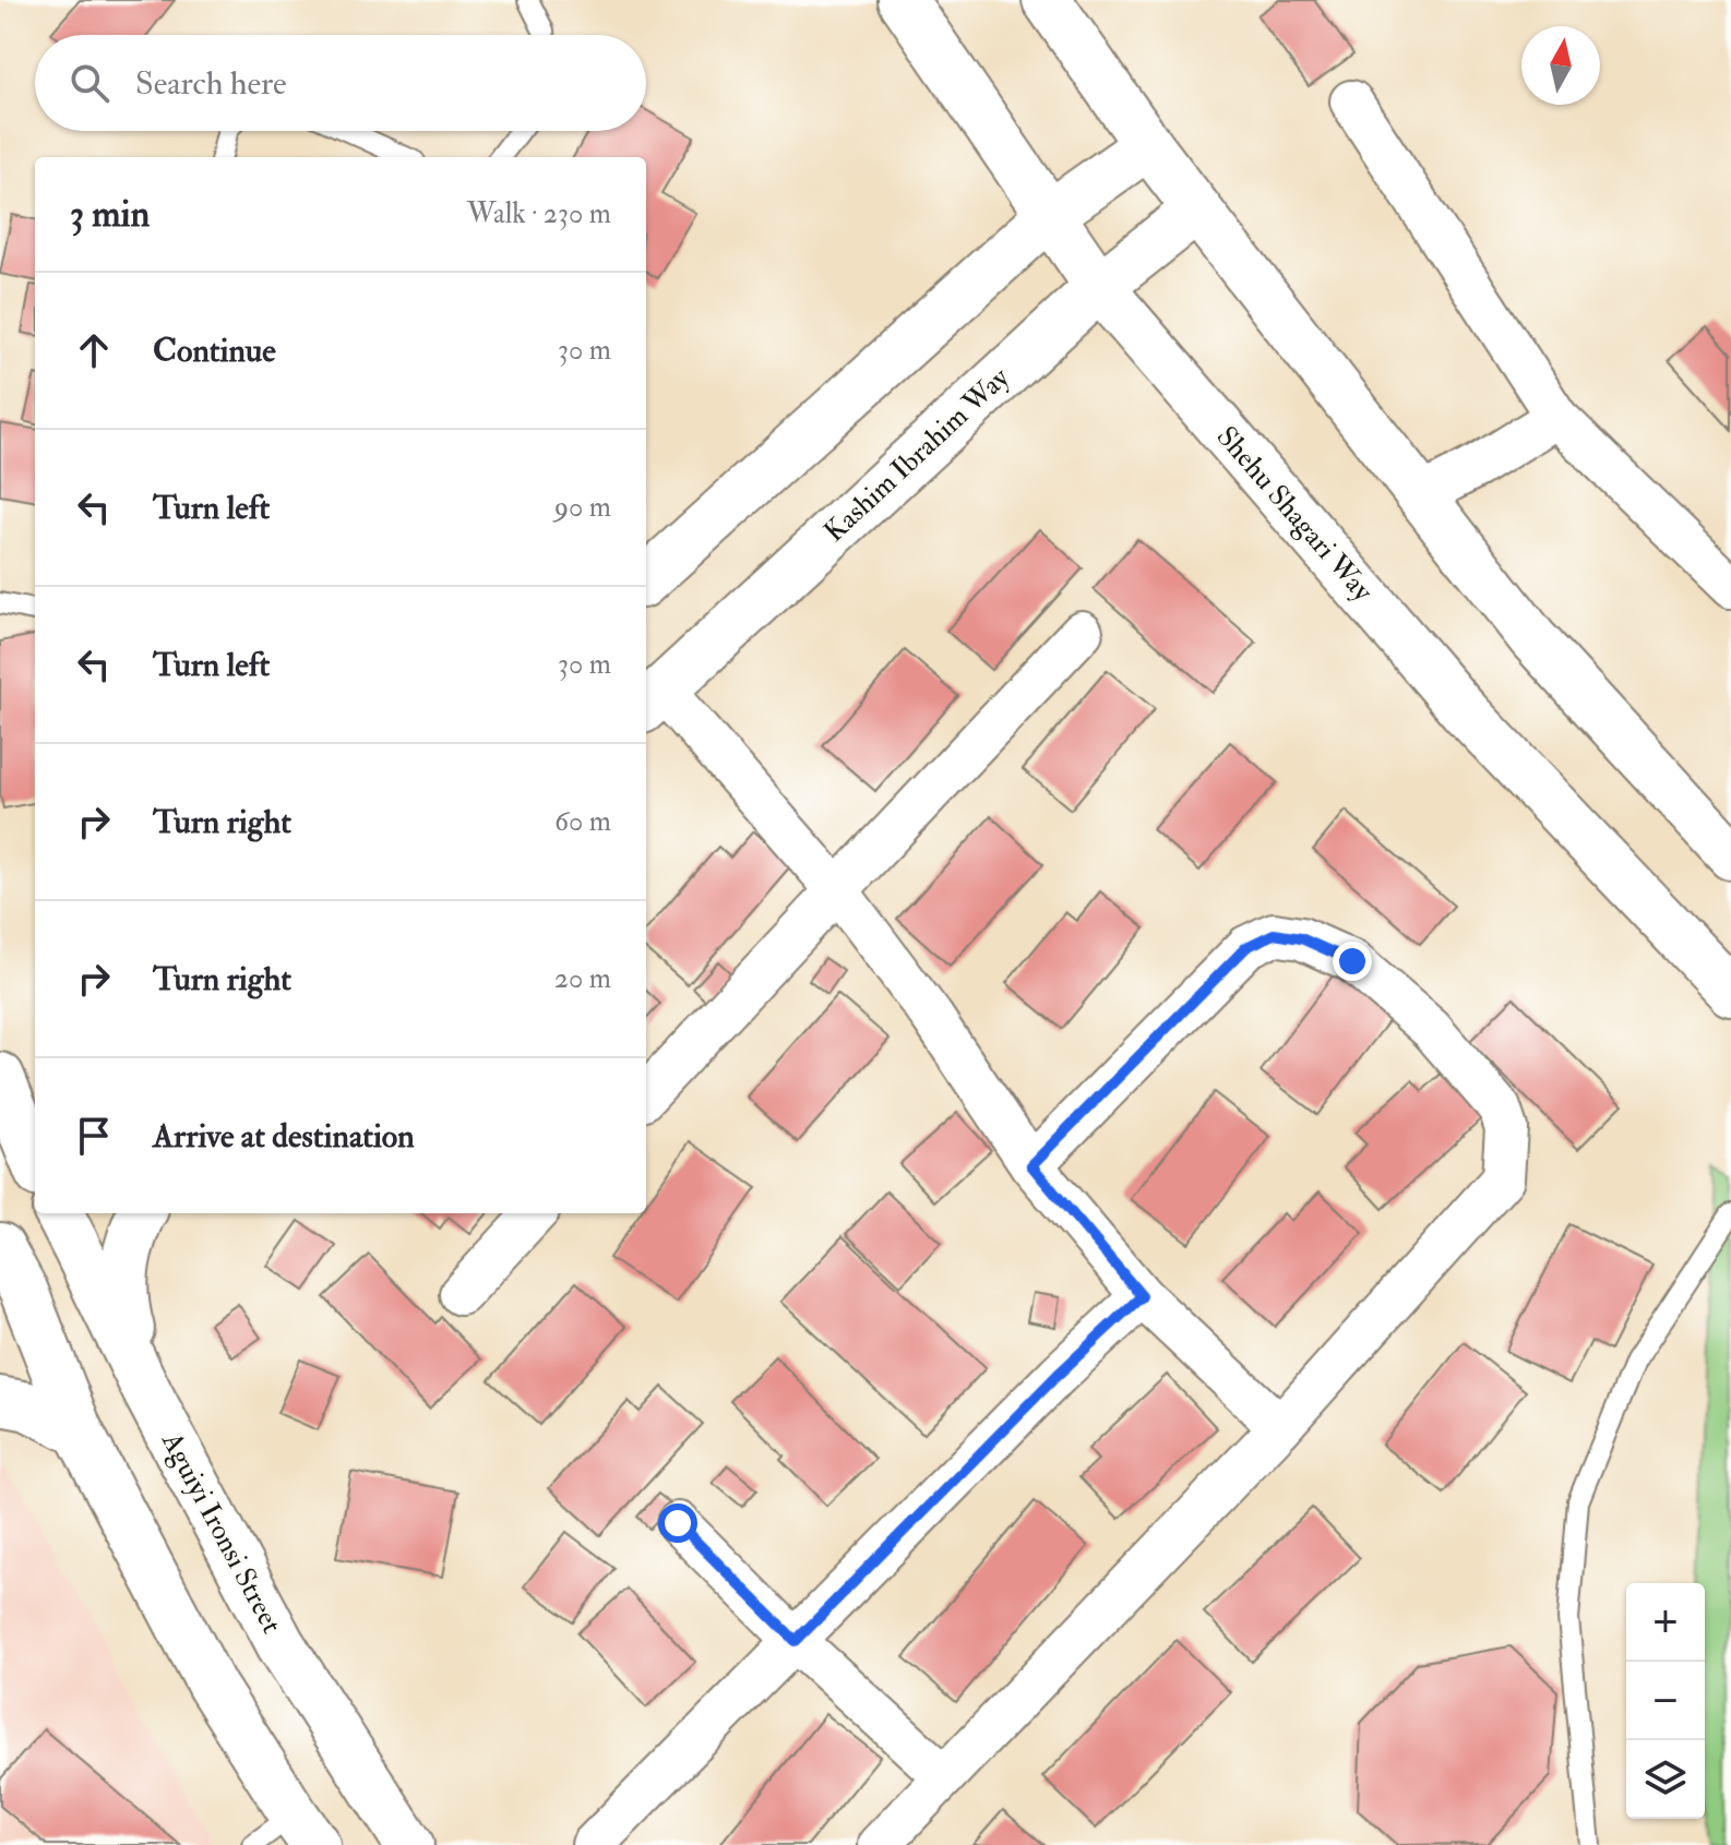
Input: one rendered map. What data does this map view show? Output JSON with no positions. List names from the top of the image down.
{
  "streets": {
    "main road": ["Kashim Ibrahim Way", "Shehu Shagari Way", "Aguiyi Ironsi Street"]
  },
  "crossings": [
    ["Kashim Ibrahim Way", "Shehu Shagari Way"]
  ],
  "north": "top",
  "page": {
    "search": "Search here",
    "heading": ["3 min", "Walk · 230 m"],
    "list": [
      ["Continue", "30 m"],
      ["Turn left", "90 m"],
      ["Turn left", "30 m"],
      ["Turn right", "60 m"],
      ["Turn right", "20 m"],
      "Arrive at destination"
    ],
    "map_buttons": ["+", "−"]
  }
}
